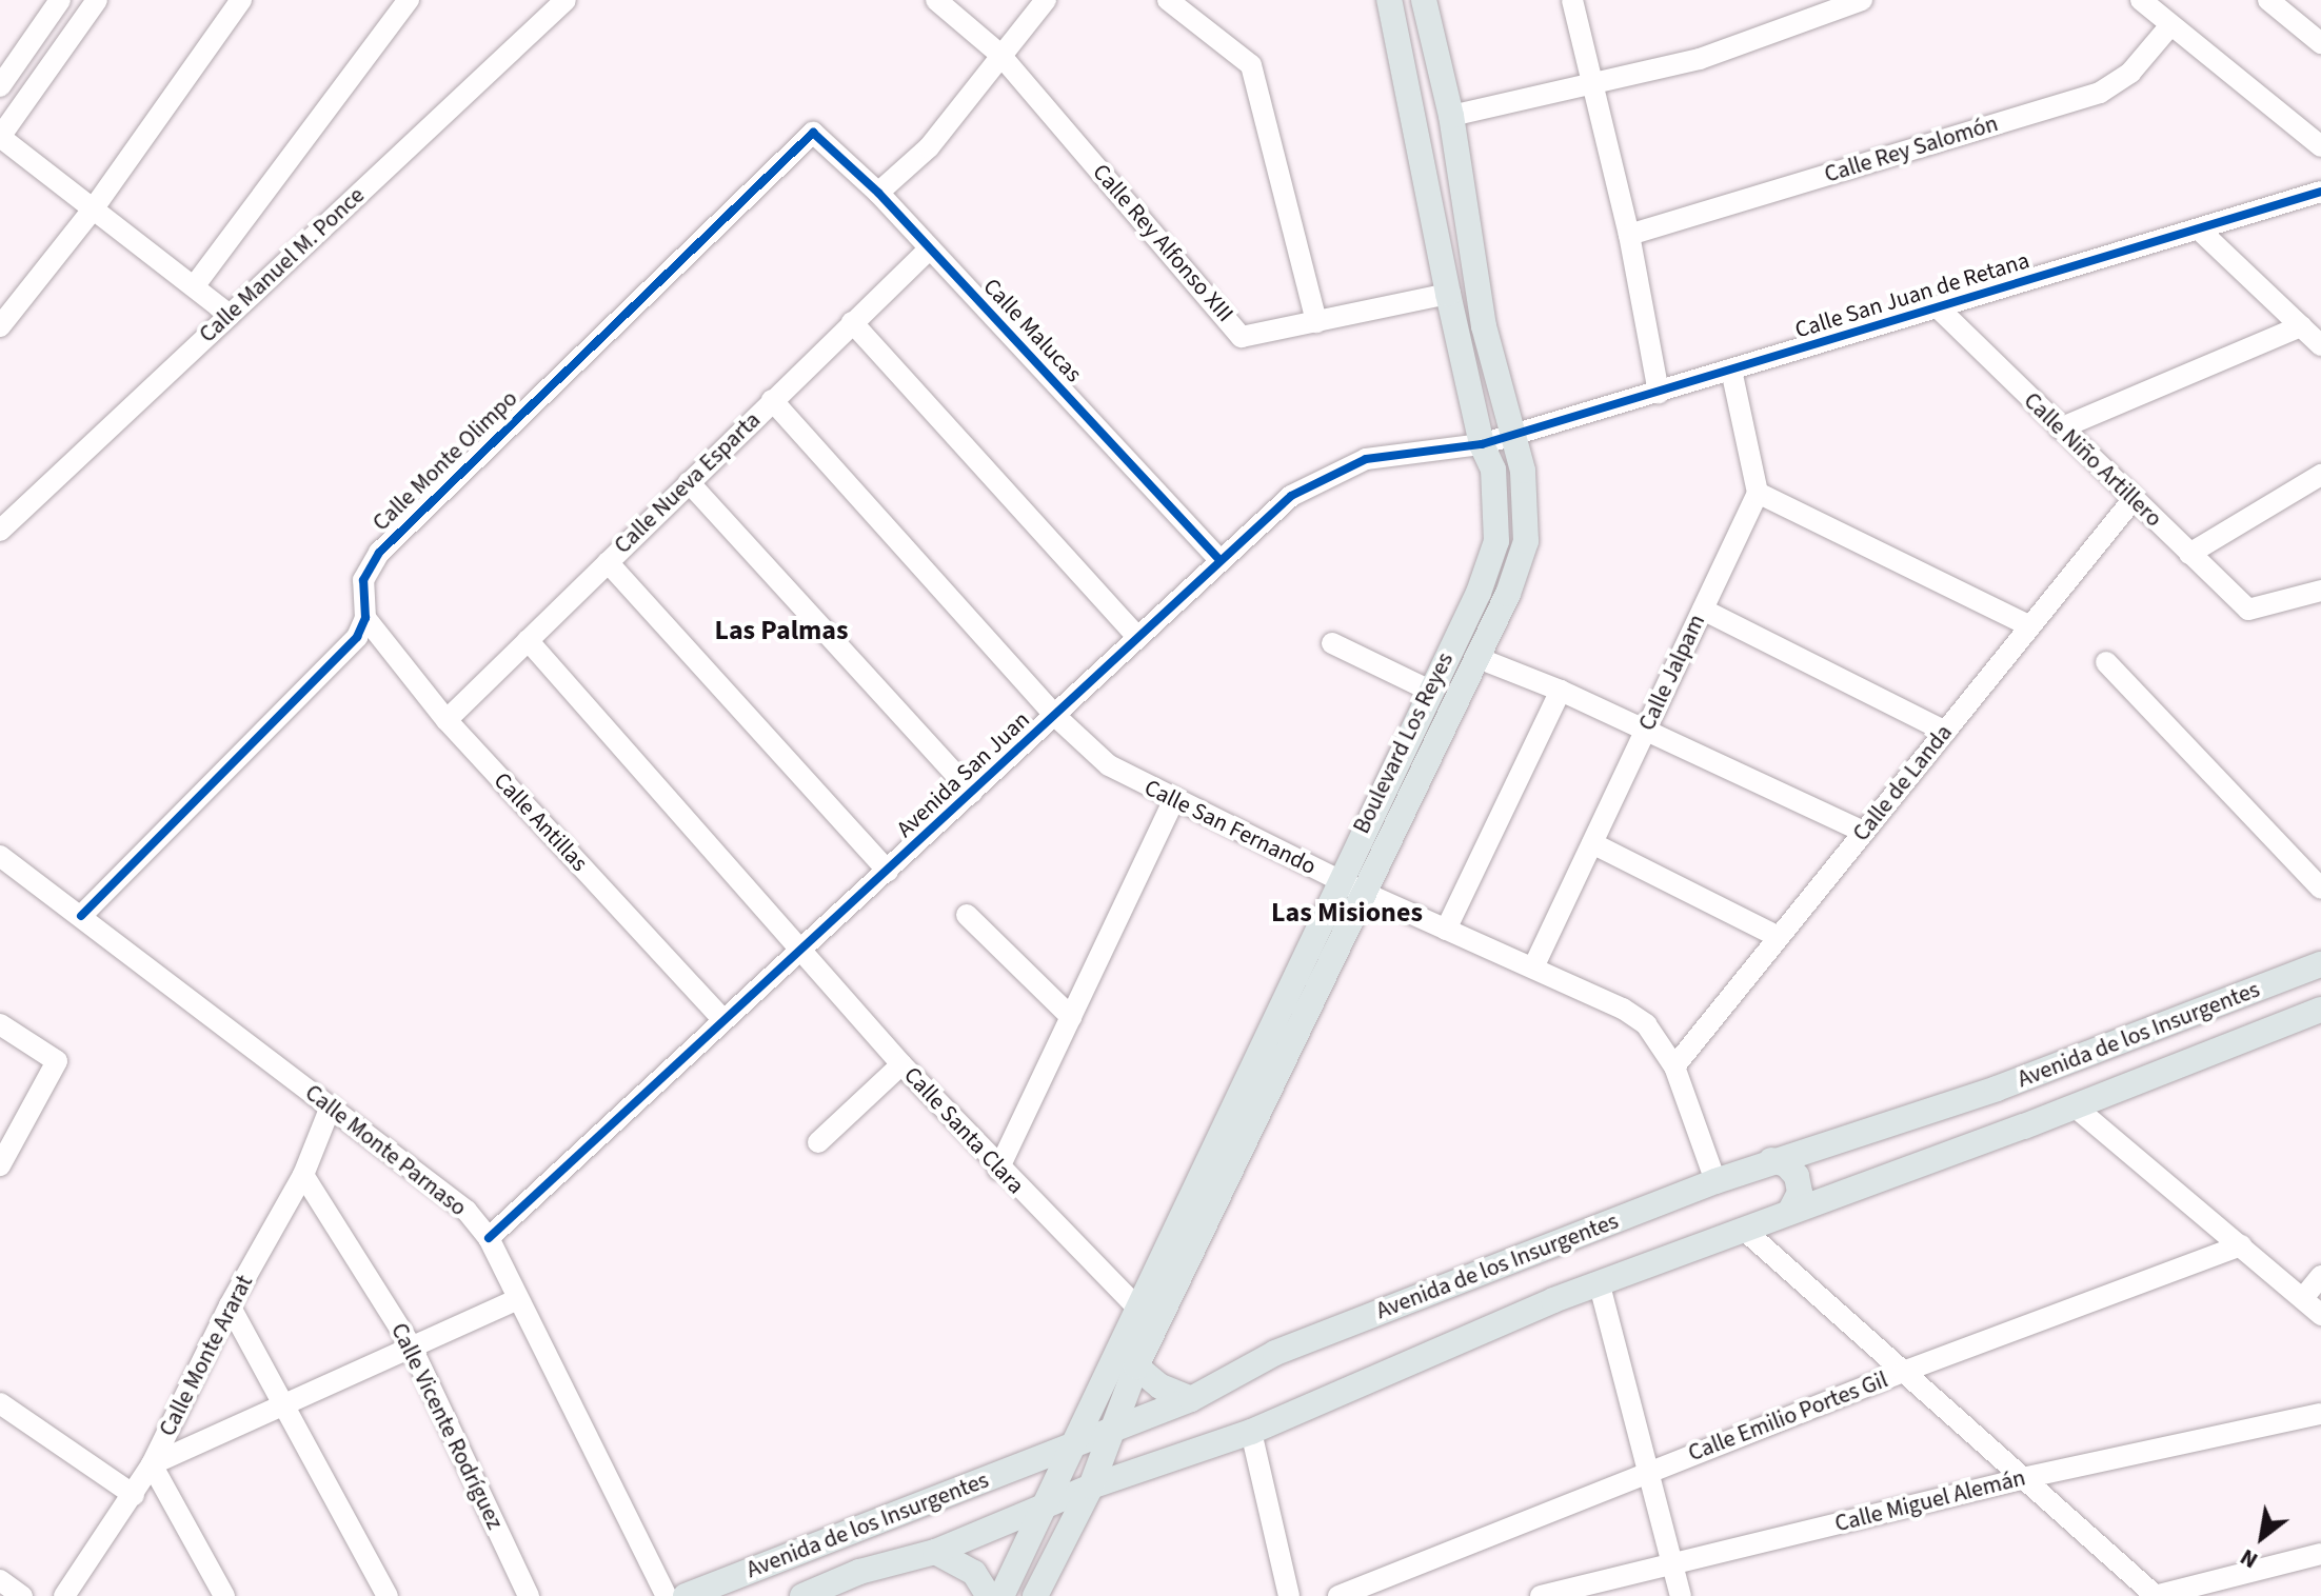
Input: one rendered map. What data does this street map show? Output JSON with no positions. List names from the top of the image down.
{
  "streets": {
    "main road": ["Boulevard Los Reyes", "Avenida de los Insurgentes"],
    "street": [
      "Calle Rey Salomón",
      "Calle Rey Alfonso XIII",
      "Calle Manuel M. Ponce",
      "Calle San Juan de Retana",
      "Calle Malucas",
      "Calle Niño Artillero",
      "Calle Monte Olimpo",
      "Calle Nueva Esparta",
      "Calle Jalpam",
      "Avenida San Juan",
      "Calle de Landa",
      "Calle Antillas",
      "Calle San Fernando",
      "Calle Santa Clara",
      "Calle Monte Parnaso",
      "Calle Monte Ararat",
      "Calle Emilio Portes Gil",
      "Calle Vicente Rodríguez",
      "Calle Miguel Alemán"
    ]
  },
  "crossings": [
    ["Calle Rey Alfonso XIII", "Boulevard Los Reyes"],
    ["Calle San Juan de Retana", "Calle Niño Artillero"],
    ["Calle San Juan de Retana", "Boulevard Los Reyes"],
    ["Calle San Juan de Retana", "Avenida San Juan"],
    ["Calle Malucas", "Calle Monte Olimpo"],
    ["Calle Malucas", "Calle Nueva Esparta"],
    ["Calle Malucas", "Avenida San Juan"],
    ["Calle Niño Artillero", "Calle de Landa"],
    ["Calle Monte Olimpo", "Calle Antillas"],
    ["Calle Nueva Esparta", "Calle Antillas"],
    ["Calle Nueva Esparta", "Calle San Fernando"],
    ["Calle Nueva Esparta", "Calle Santa Clara"],
    ["Calle Jalpam", "Calle San Fernando"],
    ["Boulevard Los Reyes", "Avenida San Juan"],
    ["Boulevard Los Reyes", "Calle San Fernando"],
    ["Boulevard Los Reyes", "Avenida de los Insurgentes"],
    ["Boulevard Los Reyes", "Calle Santa Clara"],
    ["Avenida San Juan", "Calle Antillas"],
    ["Avenida San Juan", "Calle San Fernando"],
    ["Avenida San Juan", "Calle Santa Clara"],
    ["Avenida San Juan", "Calle Monte Parnaso"],
    ["Calle de Landa", "Calle San Fernando"],
    ["Calle San Fernando", "Avenida de los Insurgentes"],
    ["Calle Monte Parnaso", "Calle Monte Ararat"],
    ["Calle Monte Ararat", "Calle Vicente Rodríguez"]
  ],
  "districts": ["Las Palmas", "Las Misiones"],
  "north": "bottom left"
}
